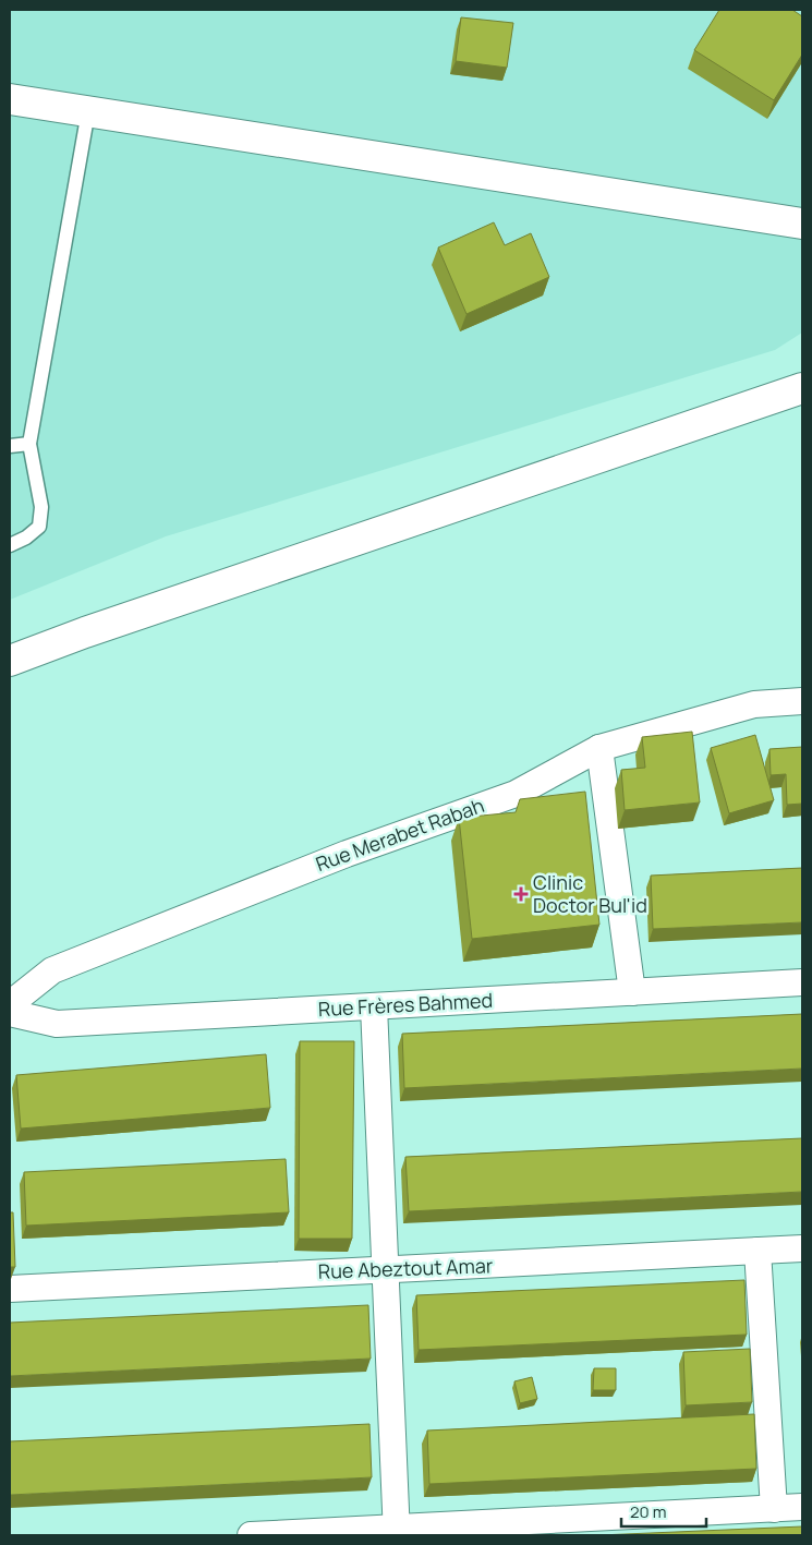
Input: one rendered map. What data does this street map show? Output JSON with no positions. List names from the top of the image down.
{
  "streets": {
    "street": ["Rue Merabet Rabah", "Rue Frères Bahmed", "Rue Abeztout Amar"]
  },
  "places": {
    "health": ["Clinic Doctor Bul'id"]
  },
  "scale_bar": "20 m"
}
